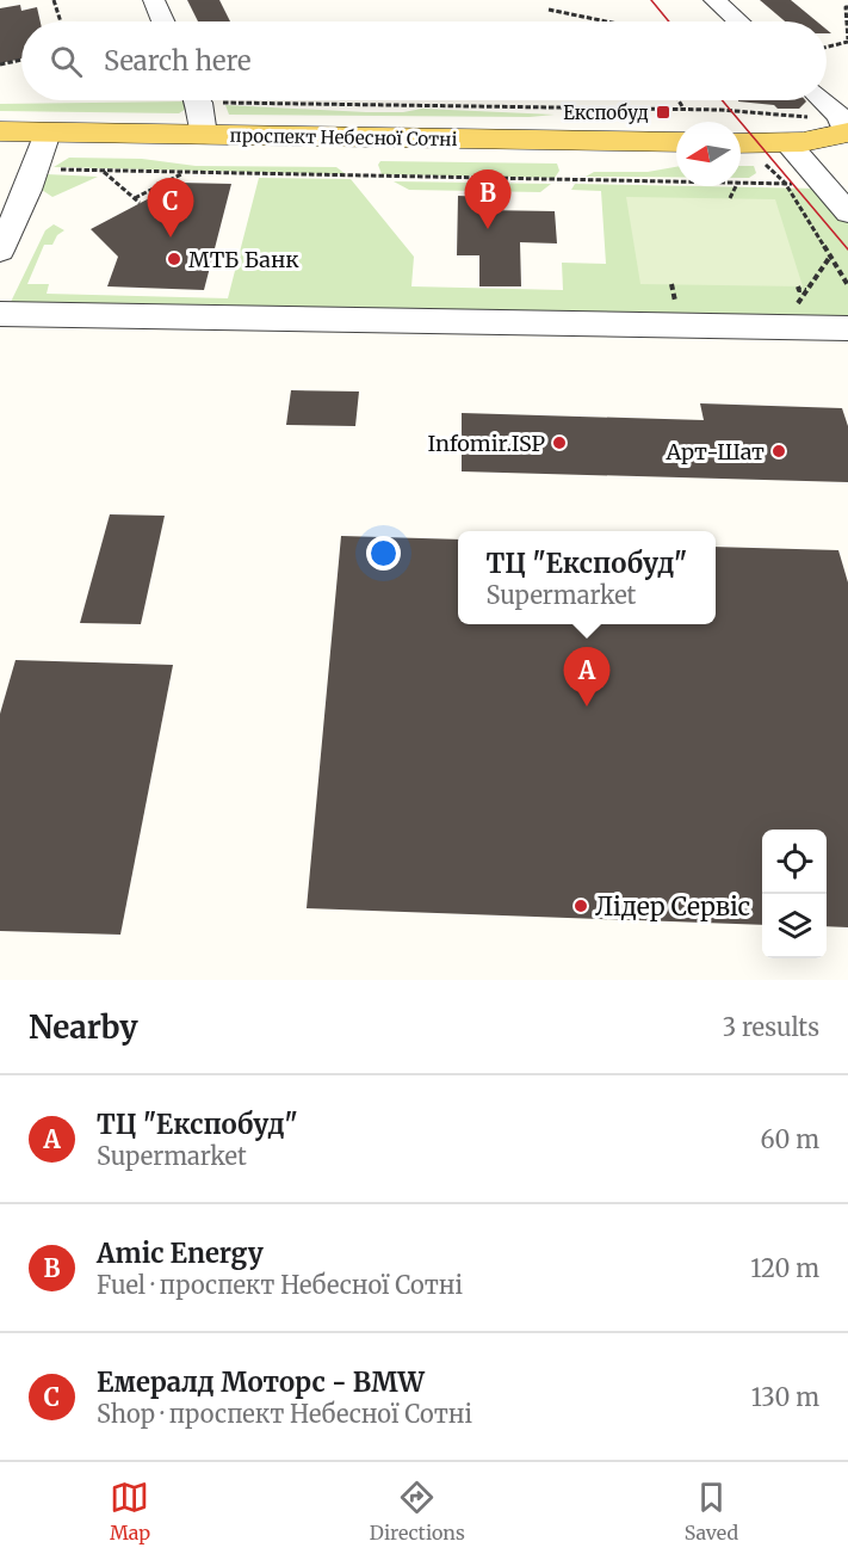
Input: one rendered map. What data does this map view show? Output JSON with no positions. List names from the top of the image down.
{
  "streets": {
    "main road": ["проспект Небесної Сотні"]
  },
  "places": {
    "transit": ["Експобуд"],
    "other": [
      "МТБ Банк",
      "Infomir.ISP",
      "Арт-Шат",
      "Лідер Сервіс"
    ]
  },
  "north": "left",
  "page": {
    "search": "Search here",
    "pins": ["B", "C", "A"],
    "popup": ["ТЦ \"Експобуд\"", "Supermarket"],
    "heading": ["Nearby", "3 results"],
    "list": [
      {
        "mark": "A",
        "name": "ТЦ \"Експобуд\"",
        "note": "Supermarket",
        "value": "60 m"
      },
      {
        "mark": "B",
        "name": "Amic Energy",
        "note": "Fuel · проспект Небесної Сотні",
        "value": "120 m"
      },
      {
        "mark": "C",
        "name": "Емералд Моторс - BMW",
        "note": "Shop · проспект Небесної Сотні",
        "value": "130 m"
      }
    ],
    "nav": ["Map", "Directions", "Saved"]
  }
}
